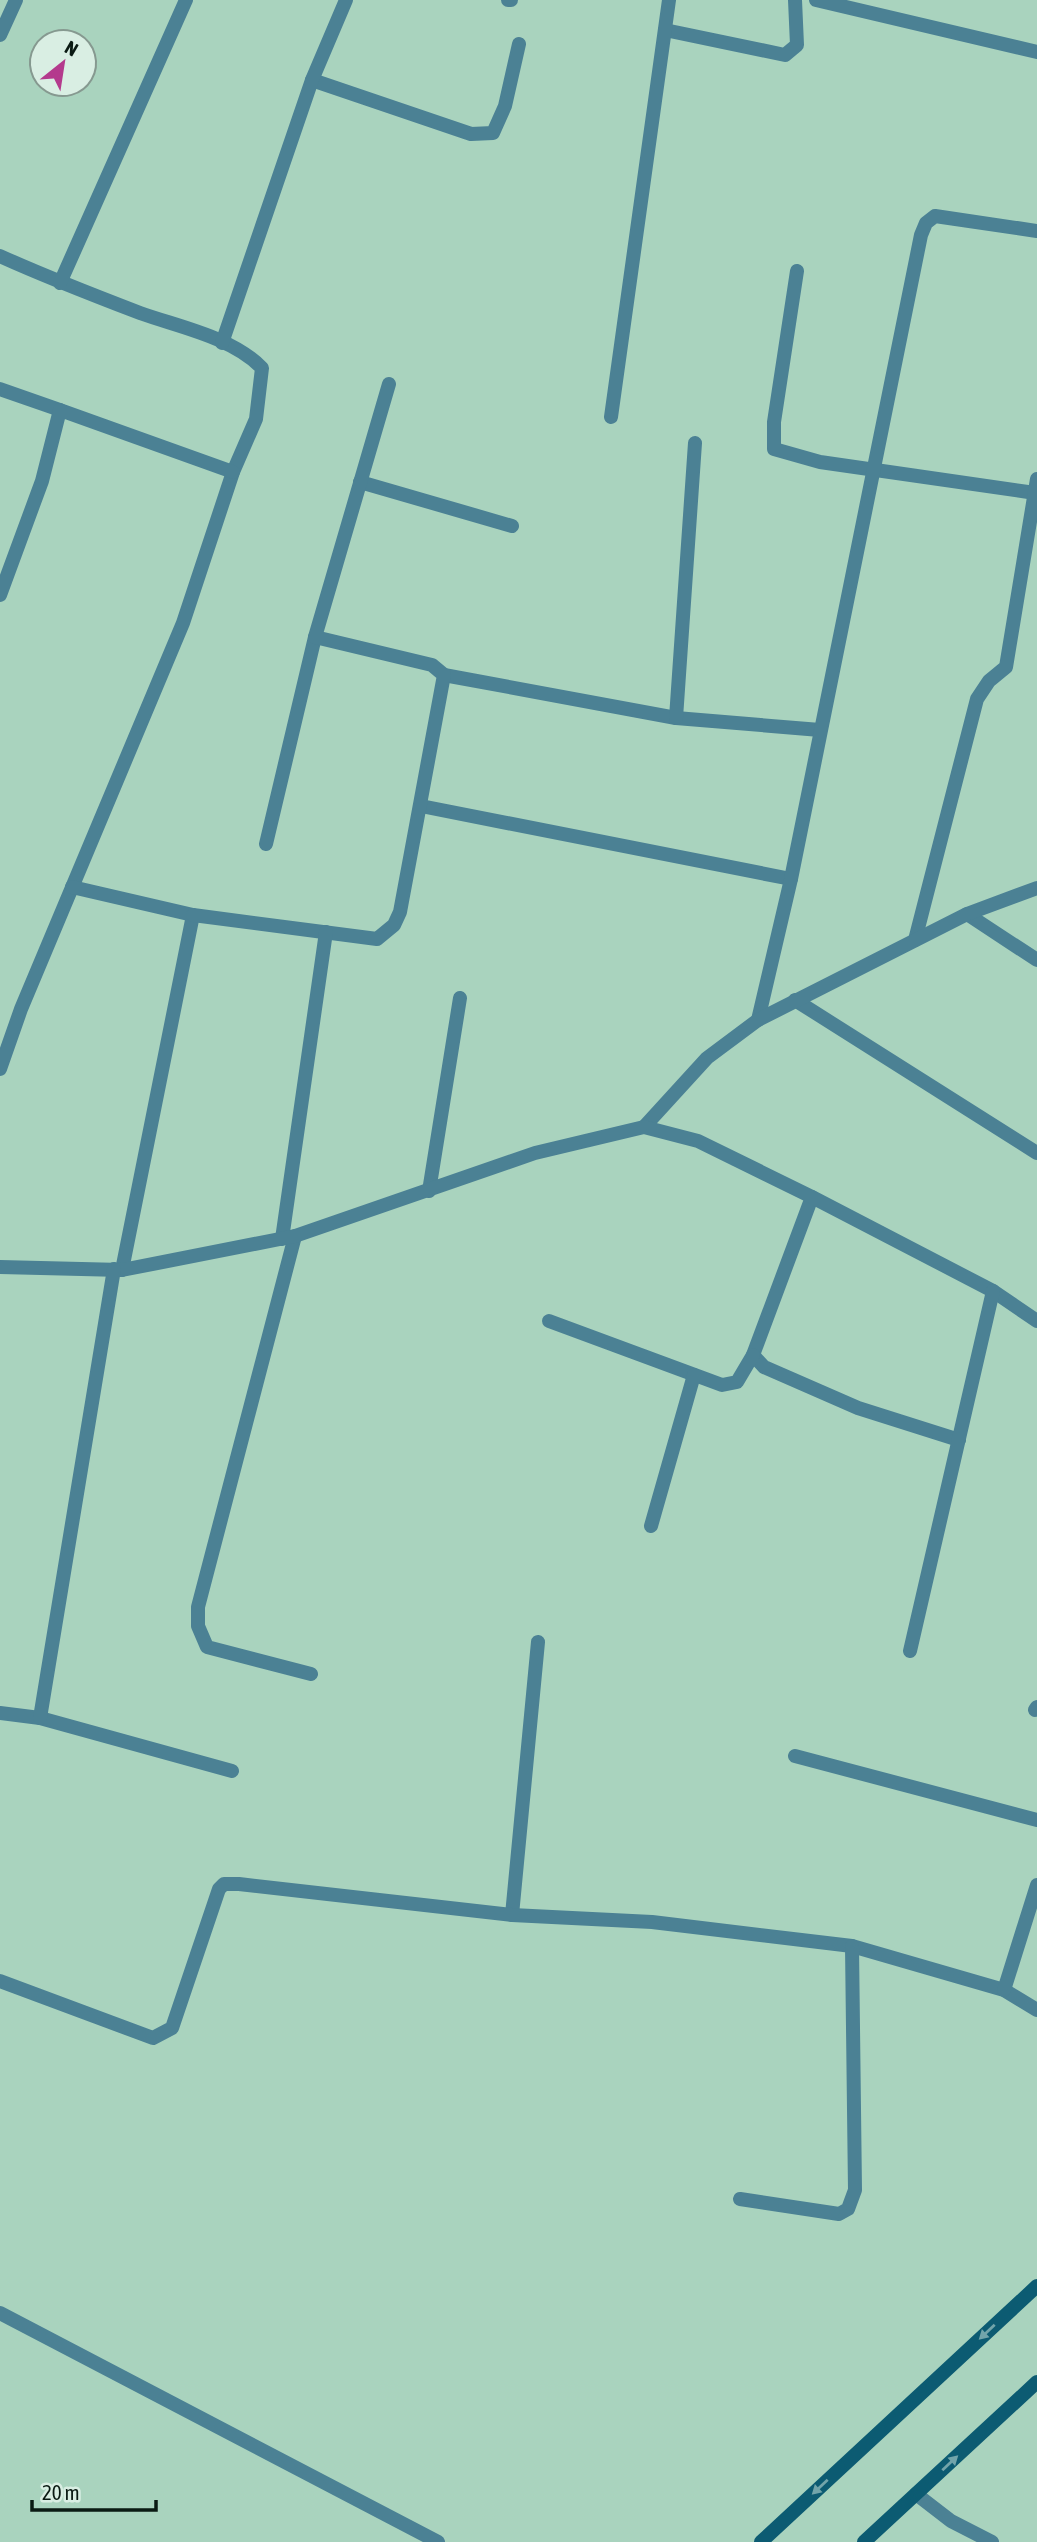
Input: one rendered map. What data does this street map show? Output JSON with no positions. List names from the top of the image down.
{
  "scale_bar": "20 m",
  "north": "top right"
}
